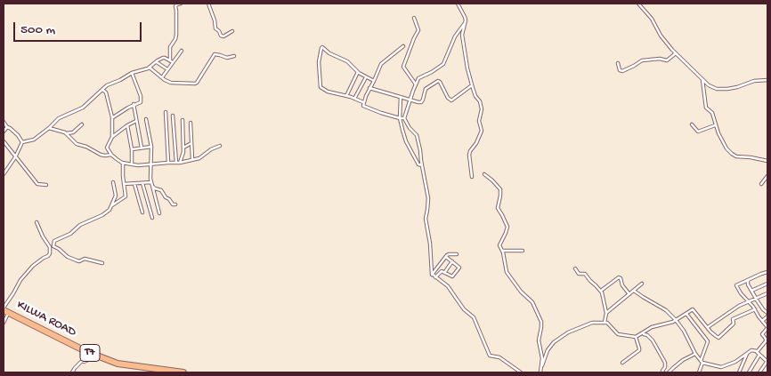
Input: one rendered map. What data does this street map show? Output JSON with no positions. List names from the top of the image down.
{
  "streets": {
    "highway": ["KILWA ROAD", "T7"]
  },
  "scale_bar": "500 m"
}
